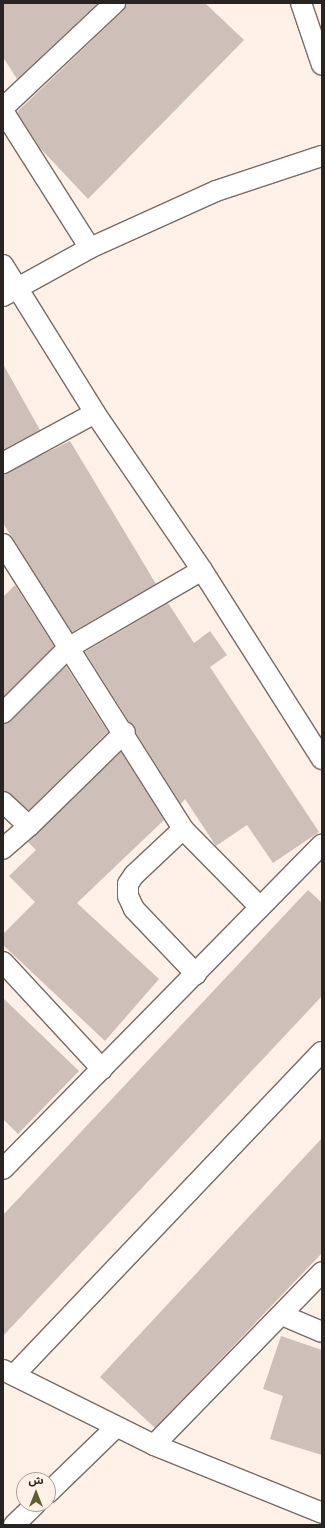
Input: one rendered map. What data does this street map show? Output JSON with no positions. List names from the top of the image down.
{
  "north": "top"
}
